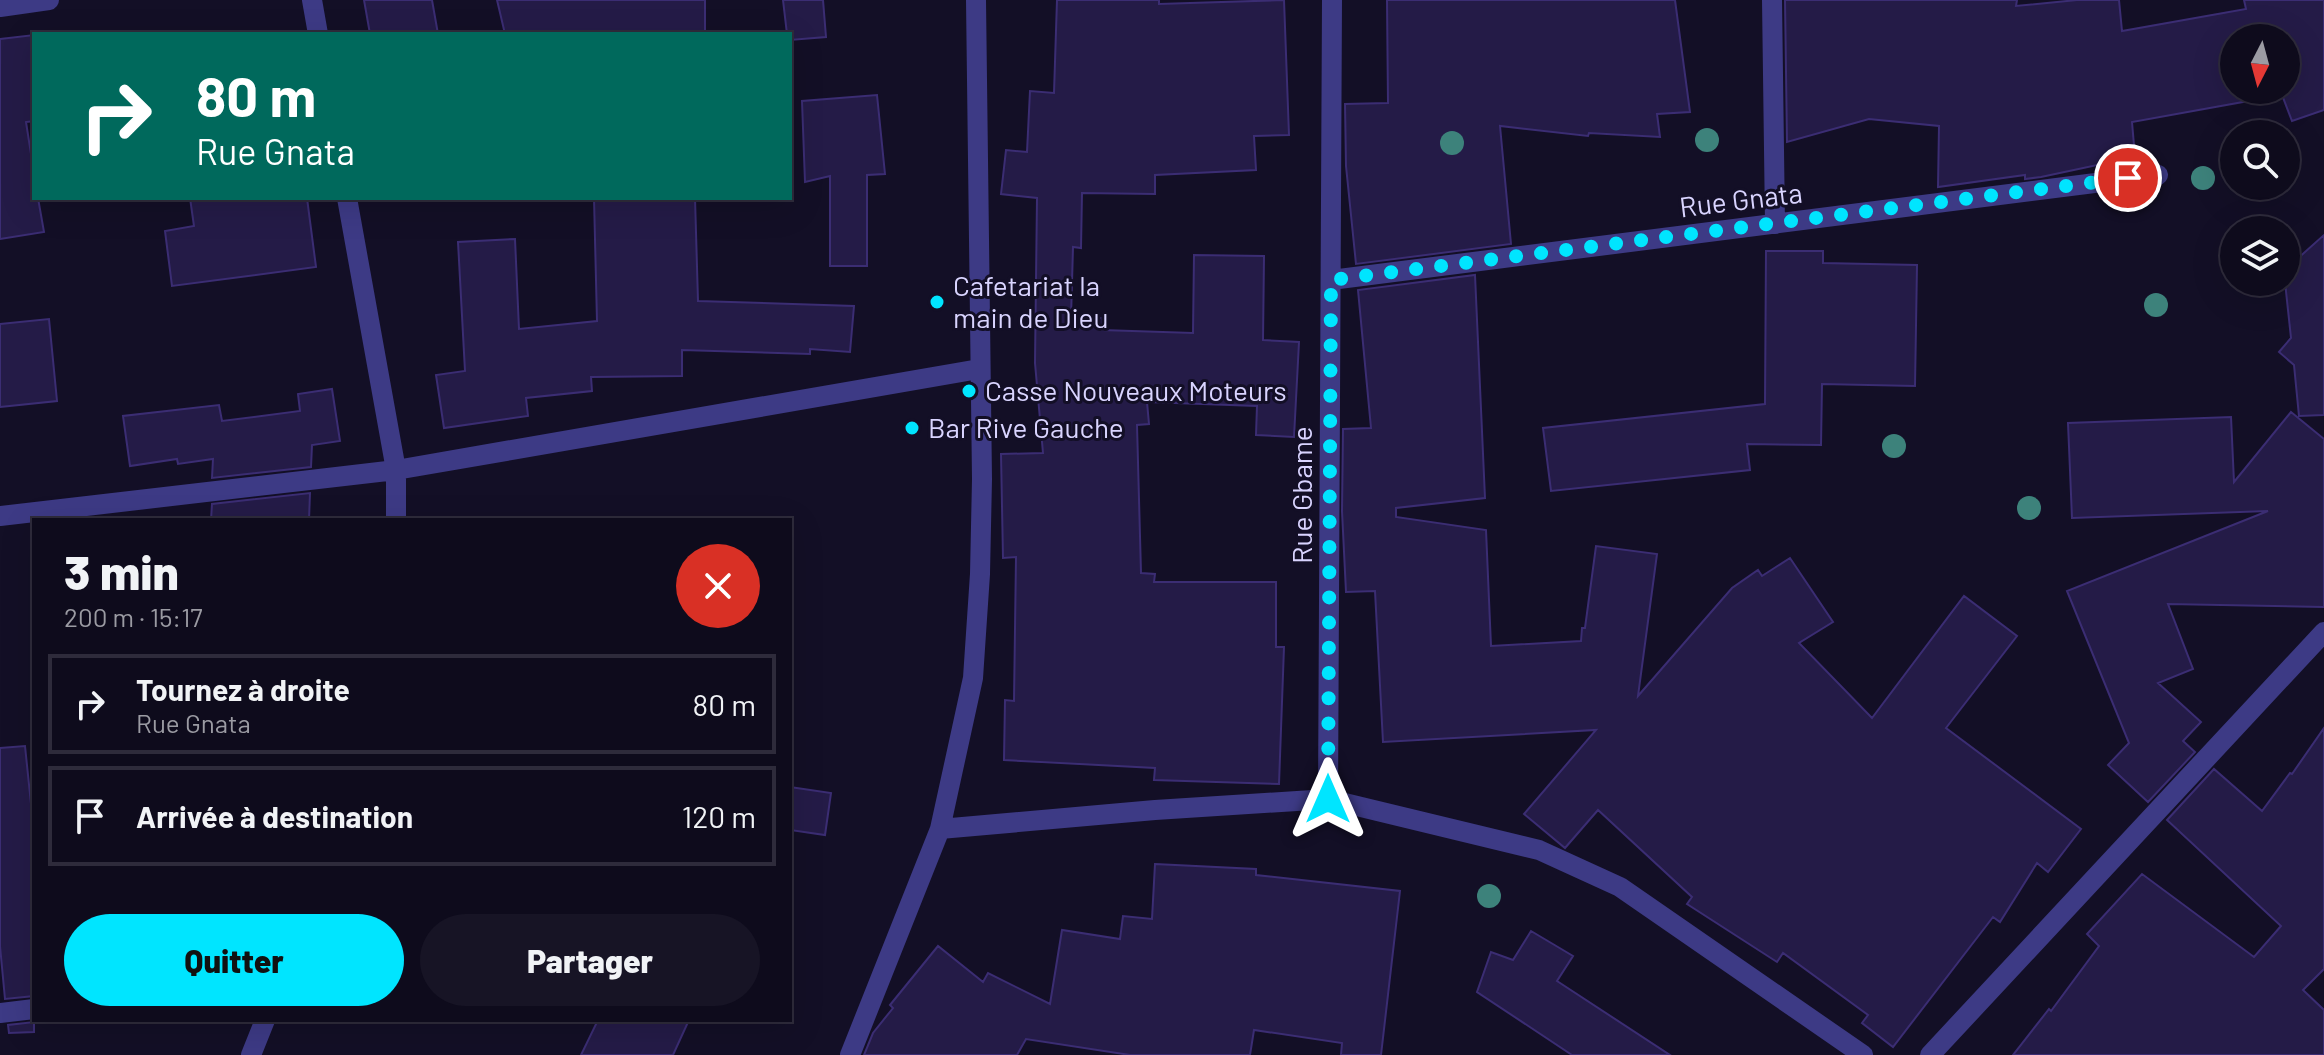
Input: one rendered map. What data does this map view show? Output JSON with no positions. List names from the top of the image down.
{
  "streets": {
    "street": ["Rue Gnata", "Rue Gbame"]
  },
  "crossings": [
    ["Rue Gnata", "Rue Gbame"]
  ],
  "places": ["Cafetariat la main de Dieu", "Casse Nouveaux Moteurs", "Bar Rive Gauche"],
  "north": "bottom",
  "page": {
    "turn": ["80 m", "Rue Gnata"],
    "heading": ["3 min", "200 m · 15:17"],
    "list": [
      {
        "name": "Tournez à droite",
        "note": "Rue Gnata",
        "value": "80 m"
      },
      {
        "name": "Arrivée à destination",
        "value": "120 m"
      }
    ],
    "buttons": ["Quitter", "Partager"]
  }
}
